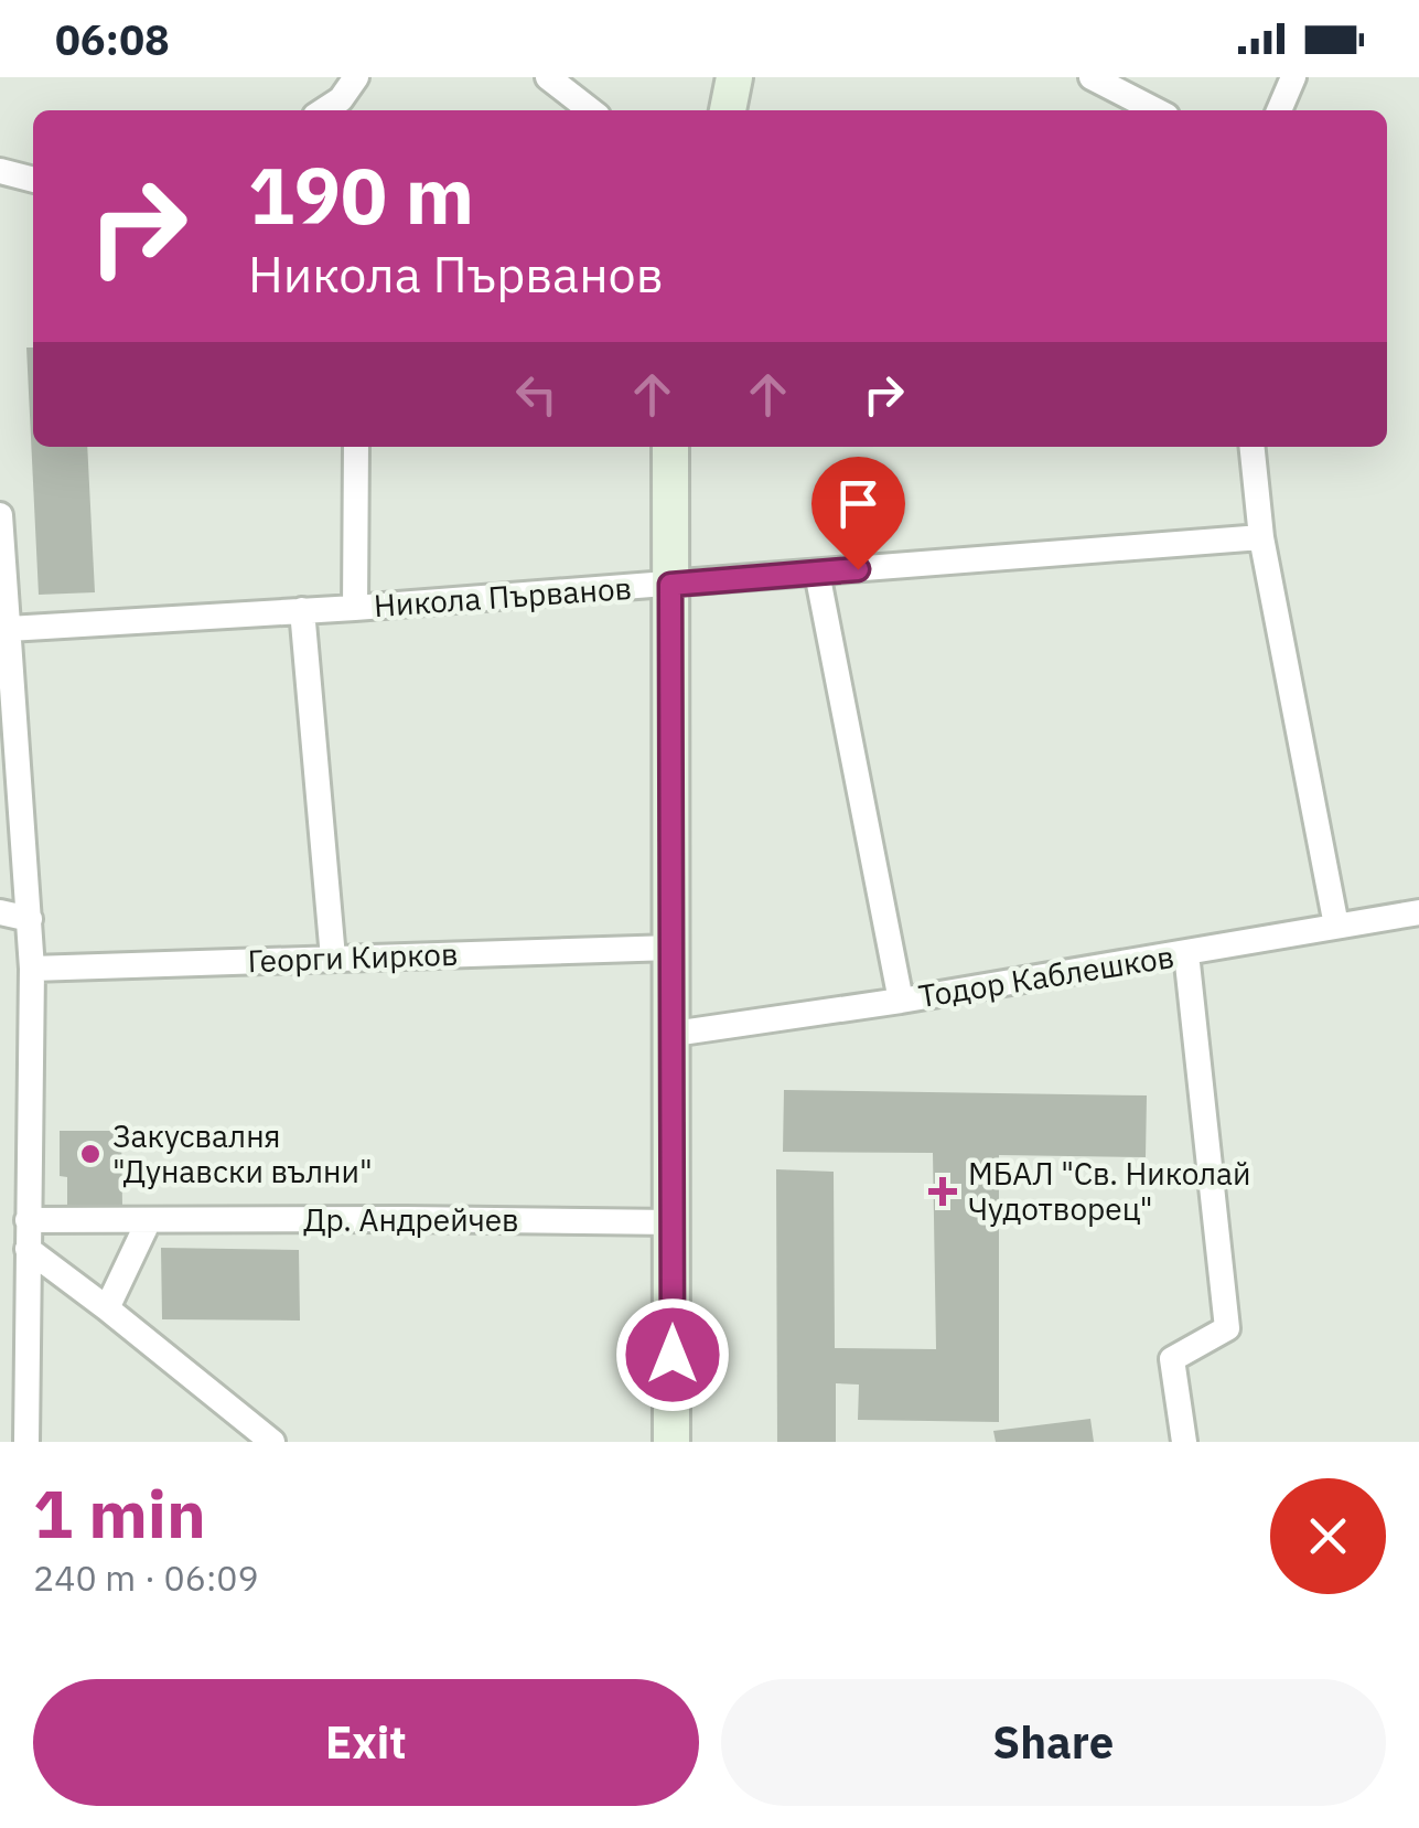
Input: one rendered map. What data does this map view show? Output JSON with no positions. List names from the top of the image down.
{
  "streets": {
    "street": [
      "Никола Първанов",
      "Георги Кирков",
      "Тодор Каблешков",
      "Др. Андрейчев"
    ]
  },
  "places": {
    "other": ["Закусвалня \"Дунавски вълни\""],
    "health": ["МБАЛ \"Св. Николай Чудотворец\""]
  },
  "page": {
    "status": "06:08",
    "turn": ["190 m", "Никола Първанов"],
    "heading": ["1 min", "240 m · 06:09"],
    "buttons": ["Exit", "Share"]
  }
}
